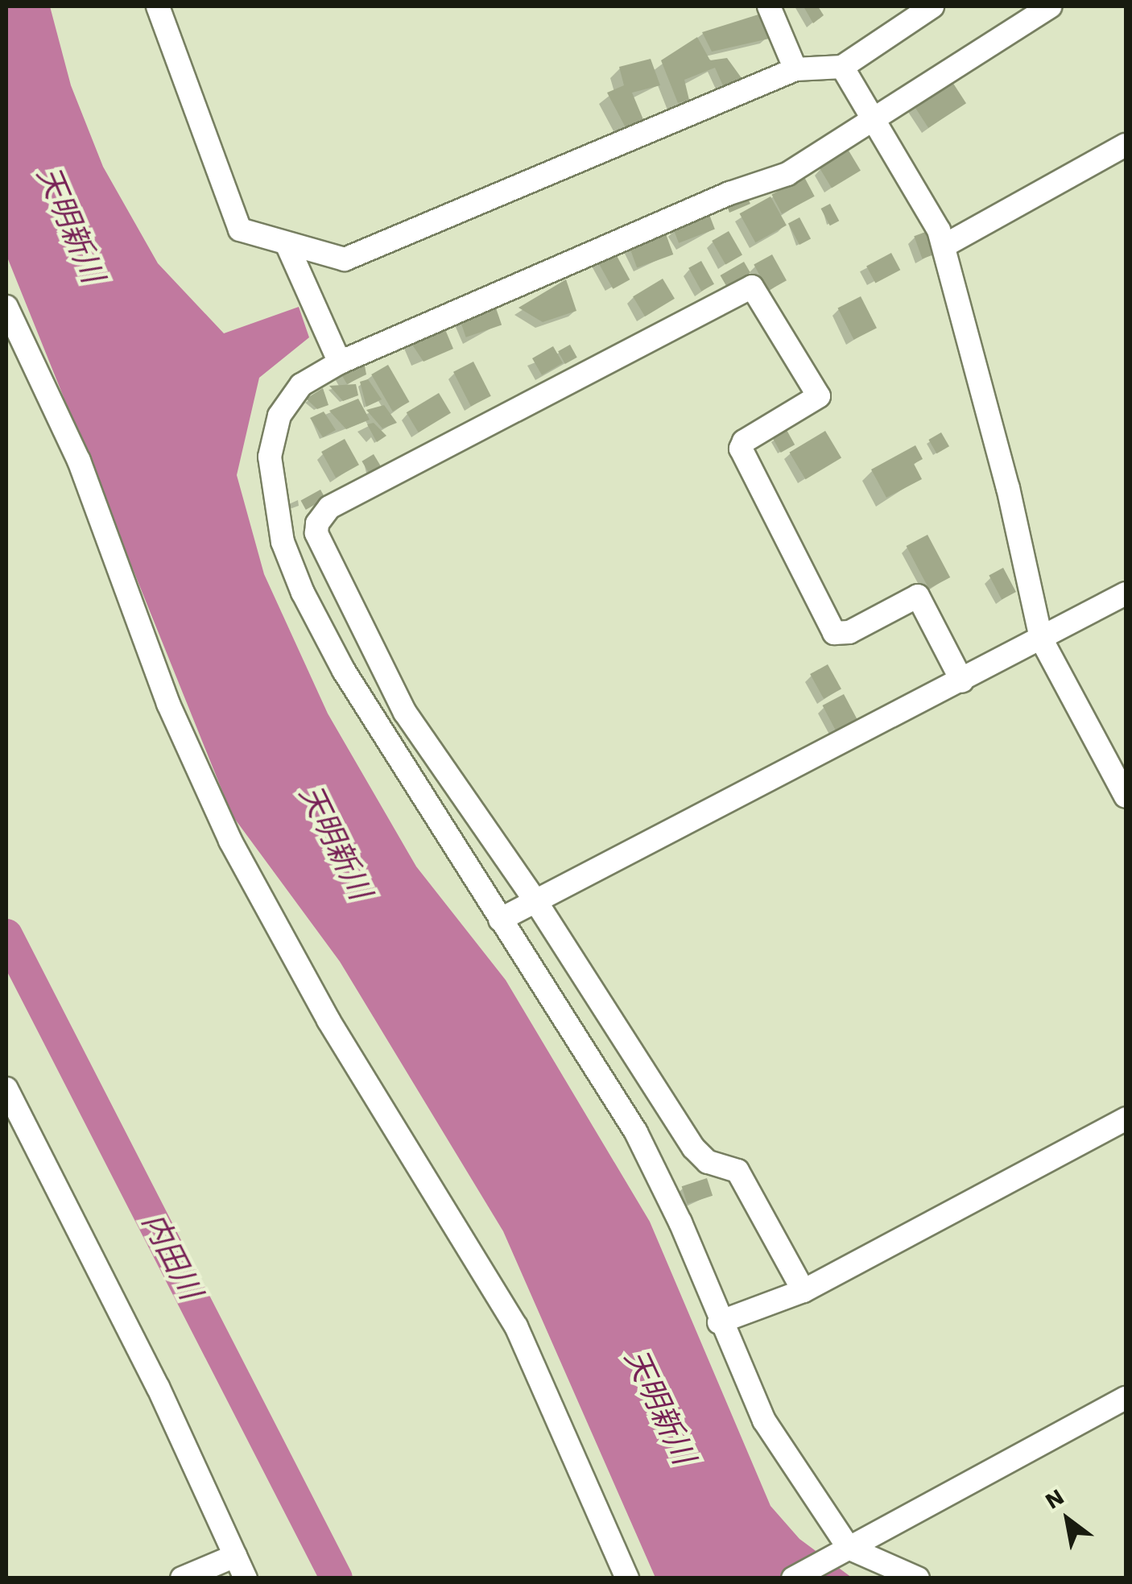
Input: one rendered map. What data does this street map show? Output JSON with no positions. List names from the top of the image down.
{
  "water": ["天明新川", "内田川"],
  "north": "top left"
}
